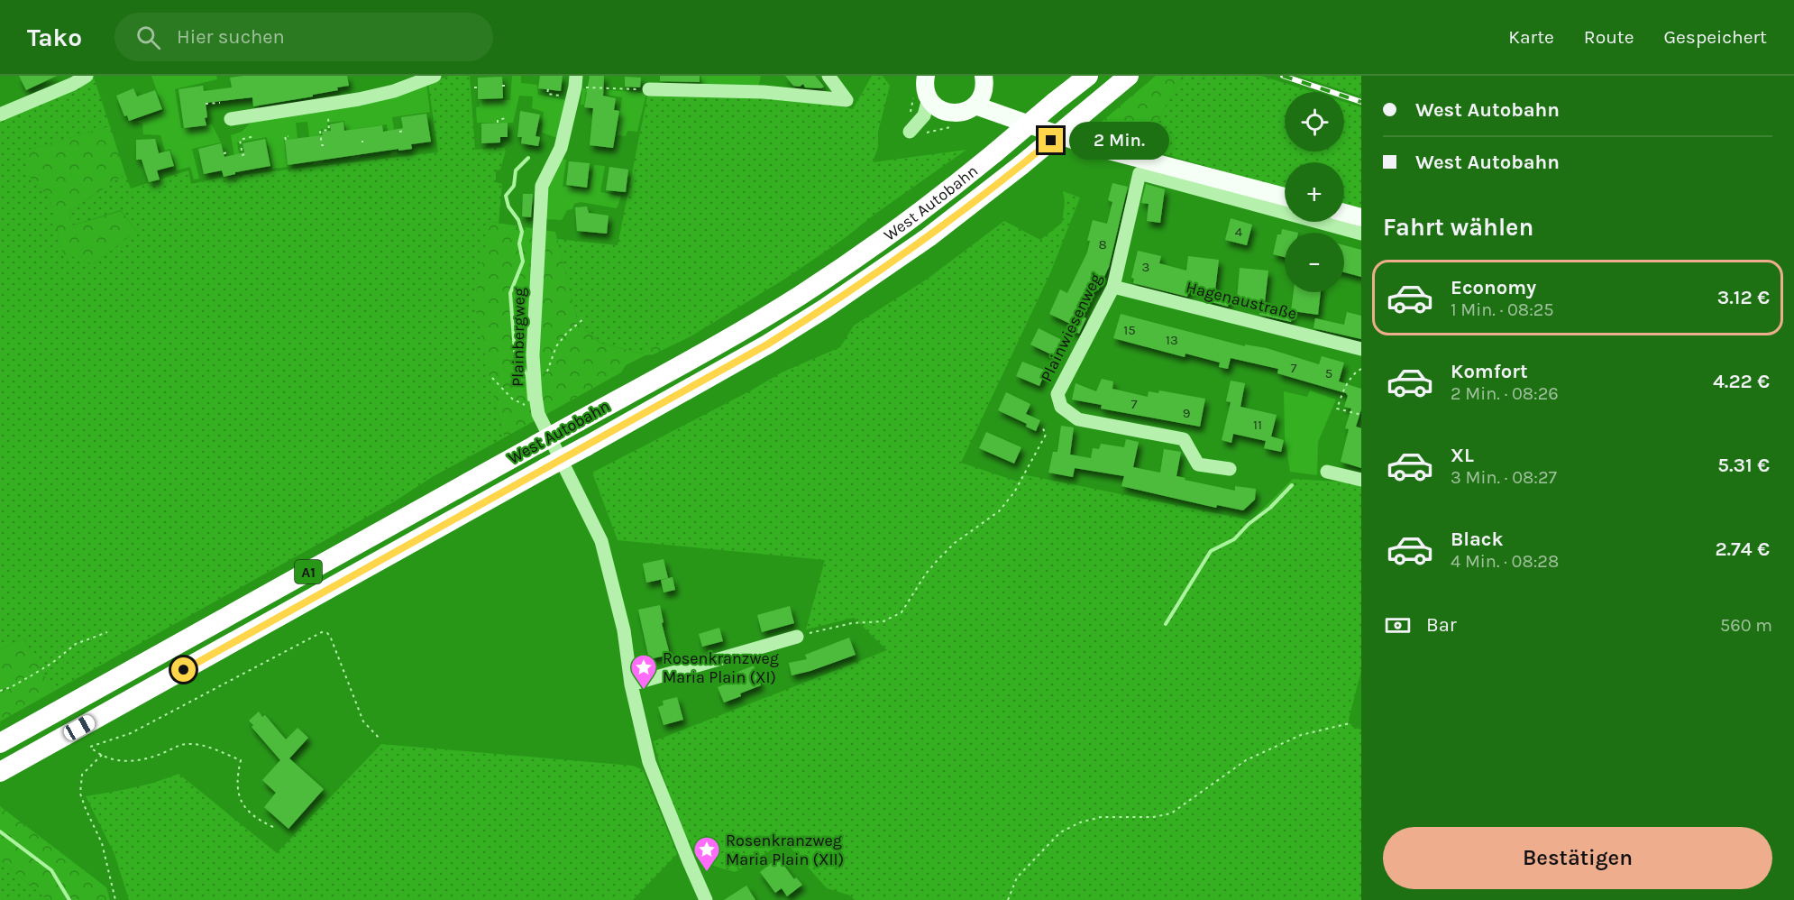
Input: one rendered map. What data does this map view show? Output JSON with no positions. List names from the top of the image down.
{
  "streets": {
    "highway": ["West Autobahn", "A1"],
    "street": ["Hagenaustraße", "Plainwiesenweg", "Plainbergweg"]
  },
  "crossings": [
    ["Hagenaustraße", "Plainwiesenweg"]
  ],
  "places": {
    "place": ["Rosenkranzweg Maria Plain (XI)", "Rosenkranzweg Maria Plain (XII)"]
  },
  "house_numbers": [
    "4",
    "8",
    "3",
    "15",
    "13",
    "7",
    "5",
    "7",
    "9",
    "11"
  ],
  "page": {
    "header": "Tako",
    "search": "Hier suchen",
    "nav": ["Karte", "Route", "Gespeichert"],
    "banner": ["West Autobahn", "West Autobahn"],
    "map_buttons": ["+", "−"],
    "bubble": "2 Min.",
    "heading": "Fahrt wählen",
    "list": [
      {
        "name": "Economy",
        "note": "1 Min. · 08:25",
        "value": "3.12 €"
      },
      {
        "name": "Komfort",
        "note": "2 Min. · 08:26",
        "value": "4.22 €"
      },
      {
        "name": "XL",
        "note": "3 Min. · 08:27",
        "value": "5.31 €"
      },
      {
        "name": "Black",
        "note": "4 Min. · 08:28",
        "value": "2.74 €"
      }
    ],
    "pay": ["Bar", "560 m"],
    "buttons": "Bestätigen"
  }
}
